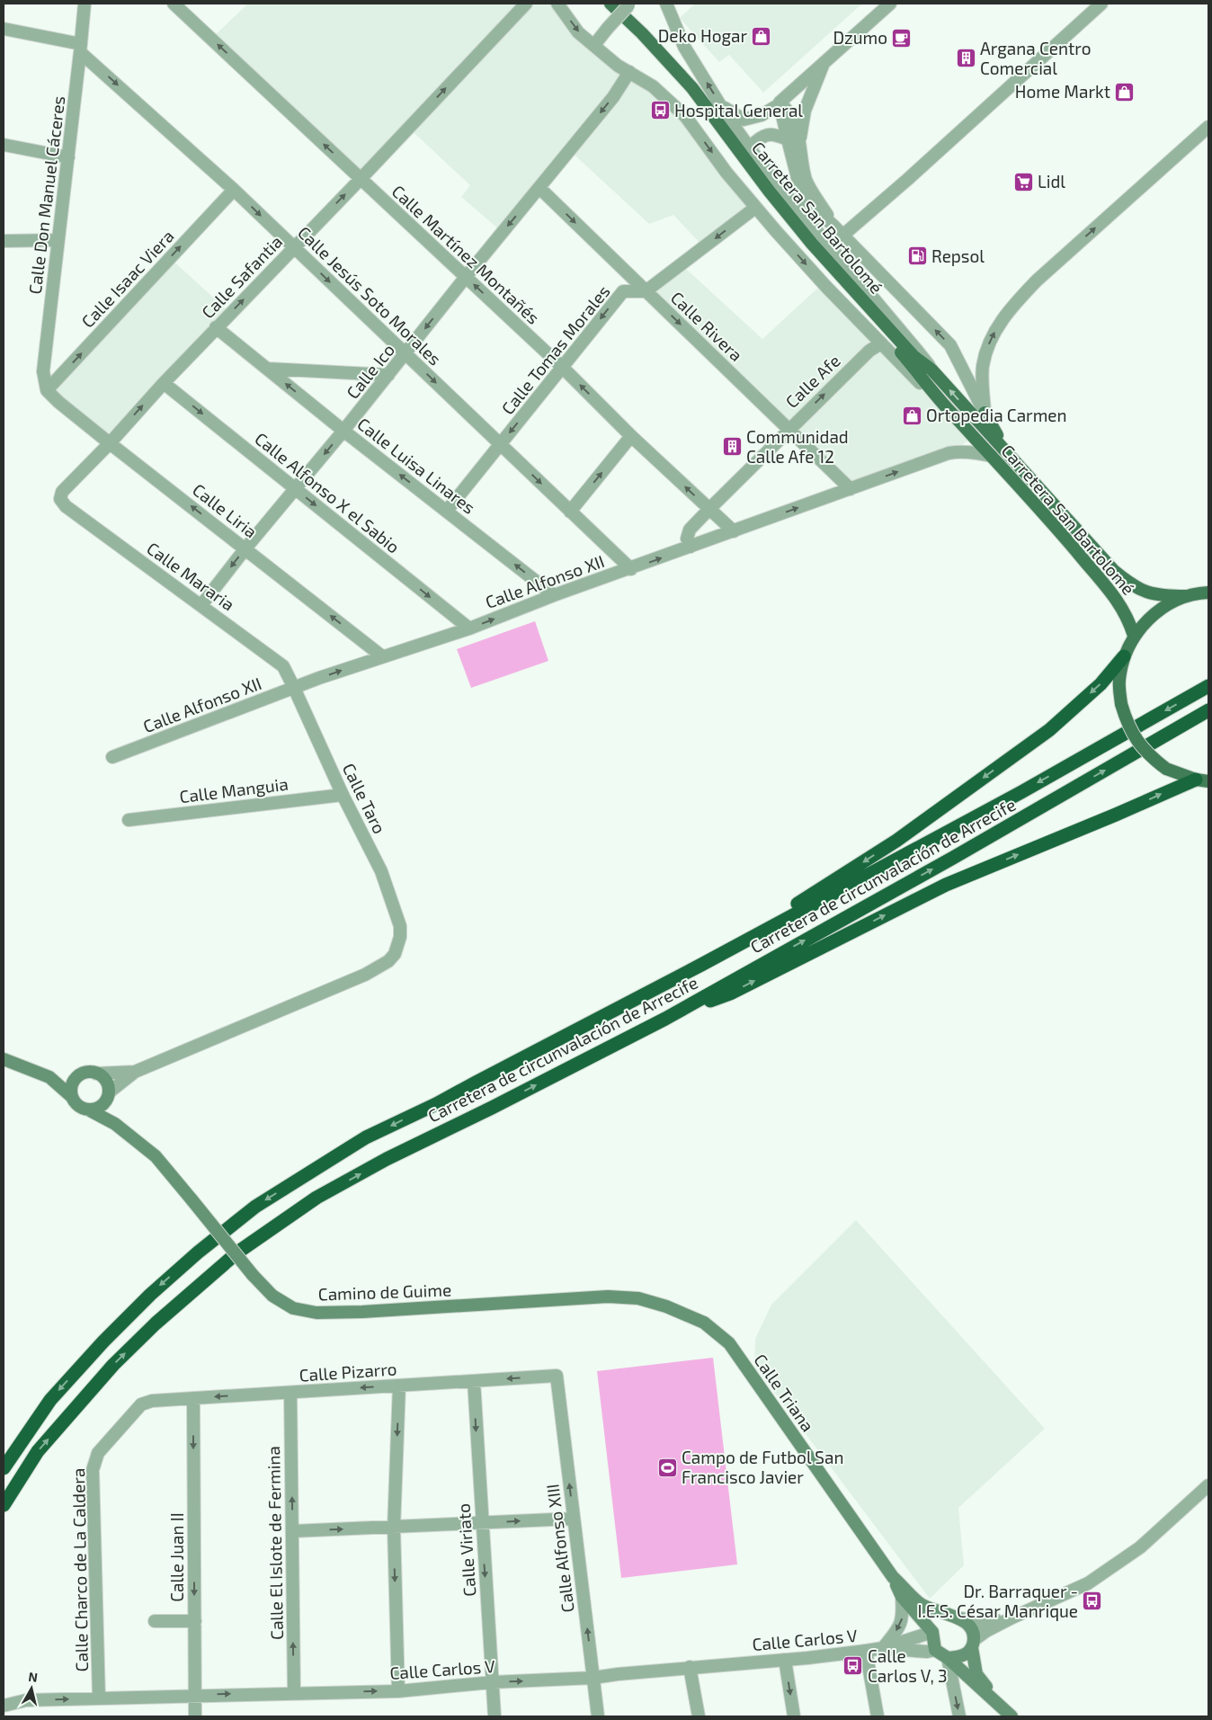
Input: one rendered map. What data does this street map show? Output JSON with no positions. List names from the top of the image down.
{
  "streets": {
    "highway": ["Carretera de circunvalación de Arrecife"],
    "main road": ["Carretera San Bartolomé", "Camino de Guime", "Calle Triana"],
    "street": [
      "Calle Don Manuel Cáceres",
      "Calle Martínez Montañés",
      "Calle Safantia",
      "Calle Isaac Viera",
      "Calle Jesús Soto Morales",
      "Calle Rivera",
      "Calle Tomas Morales",
      "Calle Ico",
      "Calle Afe",
      "Calle Luisa Linares",
      "Calle Alfonso X el Sabio",
      "Calle Liria",
      "Calle Mararia",
      "Calle Alfonso XII",
      "Calle Manguia",
      "Calle Taro",
      "Calle Pizarro",
      "Calle El Islote de Fermina",
      "Calle Alfonso XIII",
      "Calle Viriato",
      "Calle Juan II",
      "Calle Charco de La Caldera",
      "Calle Carlos V"
    ]
  },
  "crossings": [
    ["Calle Don Manuel Cáceres", "Calle Isaac Viera"],
    ["Calle Don Manuel Cáceres", "Calle Jesús Soto Morales"],
    ["Calle Don Manuel Cáceres", "Calle Liria"],
    ["Carretera San Bartolomé", "Calle Ico"],
    ["Carretera San Bartolomé", "Calle Afe"],
    ["Carretera San Bartolomé", "Calle Alfonso XII"],
    ["Calle Martínez Montañés", "Calle Safantia"],
    ["Calle Martínez Montañés", "Calle Tomas Morales"],
    ["Calle Martínez Montañés", "Calle Ico"],
    ["Calle Martínez Montañés", "Calle Afe"],
    ["Calle Martínez Montañés", "Calle Alfonso XII"],
    ["Calle Safantia", "Calle Jesús Soto Morales"],
    ["Calle Safantia", "Calle Luisa Linares"],
    ["Calle Safantia", "Calle Alfonso X el Sabio"],
    ["Calle Safantia", "Calle Liria"],
    ["Calle Safantia", "Calle Mararia"],
    ["Calle Isaac Viera", "Calle Jesús Soto Morales"],
    ["Calle Isaac Viera", "Calle Liria"],
    ["Calle Jesús Soto Morales", "Calle Tomas Morales"],
    ["Calle Jesús Soto Morales", "Calle Ico"],
    ["Calle Jesús Soto Morales", "Calle Alfonso XII"],
    ["Calle Rivera", "Calle Tomas Morales"],
    ["Calle Rivera", "Calle Ico"],
    ["Calle Rivera", "Calle Afe"],
    ["Calle Rivera", "Calle Alfonso XII"],
    ["Calle Tomas Morales", "Calle Luisa Linares"],
    ["Calle Ico", "Calle Luisa Linares"],
    ["Calle Ico", "Calle Alfonso X el Sabio"],
    ["Calle Ico", "Calle Liria"],
    ["Calle Ico", "Calle Mararia"],
    ["Calle Afe", "Calle Alfonso XII"],
    ["Calle Luisa Linares", "Calle Alfonso XII"],
    ["Calle Alfonso X el Sabio", "Calle Alfonso XII"],
    ["Calle Liria", "Calle Alfonso XII"],
    ["Calle Mararia", "Calle Alfonso XII"],
    ["Calle Mararia", "Calle Taro"],
    ["Calle Alfonso XII", "Calle Taro"],
    ["Calle Manguia", "Calle Taro"],
    ["Camino de Guime", "Calle Triana"],
    ["Calle Pizarro", "Calle El Islote de Fermina"],
    ["Calle Pizarro", "Calle Alfonso XIII"],
    ["Calle Pizarro", "Calle Viriato"],
    ["Calle Pizarro", "Calle Juan II"],
    ["Calle Pizarro", "Calle Charco de La Caldera"],
    ["Calle El Islote de Fermina", "Calle Carlos V"],
    ["Calle Alfonso XIII", "Calle Carlos V"],
    ["Calle Viriato", "Calle Carlos V"],
    ["Calle Juan II", "Calle Carlos V"],
    ["Calle Charco de La Caldera", "Calle Carlos V"]
  ],
  "one_way": [
    "Calle Martínez Montañés",
    "Calle Safantia",
    "Calle Isaac Viera",
    "Calle Jesús Soto Morales",
    "Calle Rivera",
    "Calle Ico",
    "Calle Afe",
    "Calle Luisa Linares",
    "Calle Alfonso X el Sabio",
    "Calle Liria",
    "Calle Alfonso XII",
    "Calle Pizarro",
    "Calle Alfonso XIII",
    "Calle Juan II",
    "Calle Carlos V"
  ],
  "places": {
    "shop": ["Deko Hogar", "Home Markt", "Ortopedia Carmen"],
    "cafe": ["Dzumo"],
    "building": ["Argana Centro Comercial", "Communidad Calle Afe 12"],
    "bus stop": ["Hospital General", "Dr. Barraquer - I.E.S. César Manrique", "Calle Carlos V, 3"],
    "supermarket": ["Lidl"],
    "fuel station": ["Repsol"],
    "sports": ["Campo de Futbol San Francisco Javier"]
  },
  "north": "top"
}
